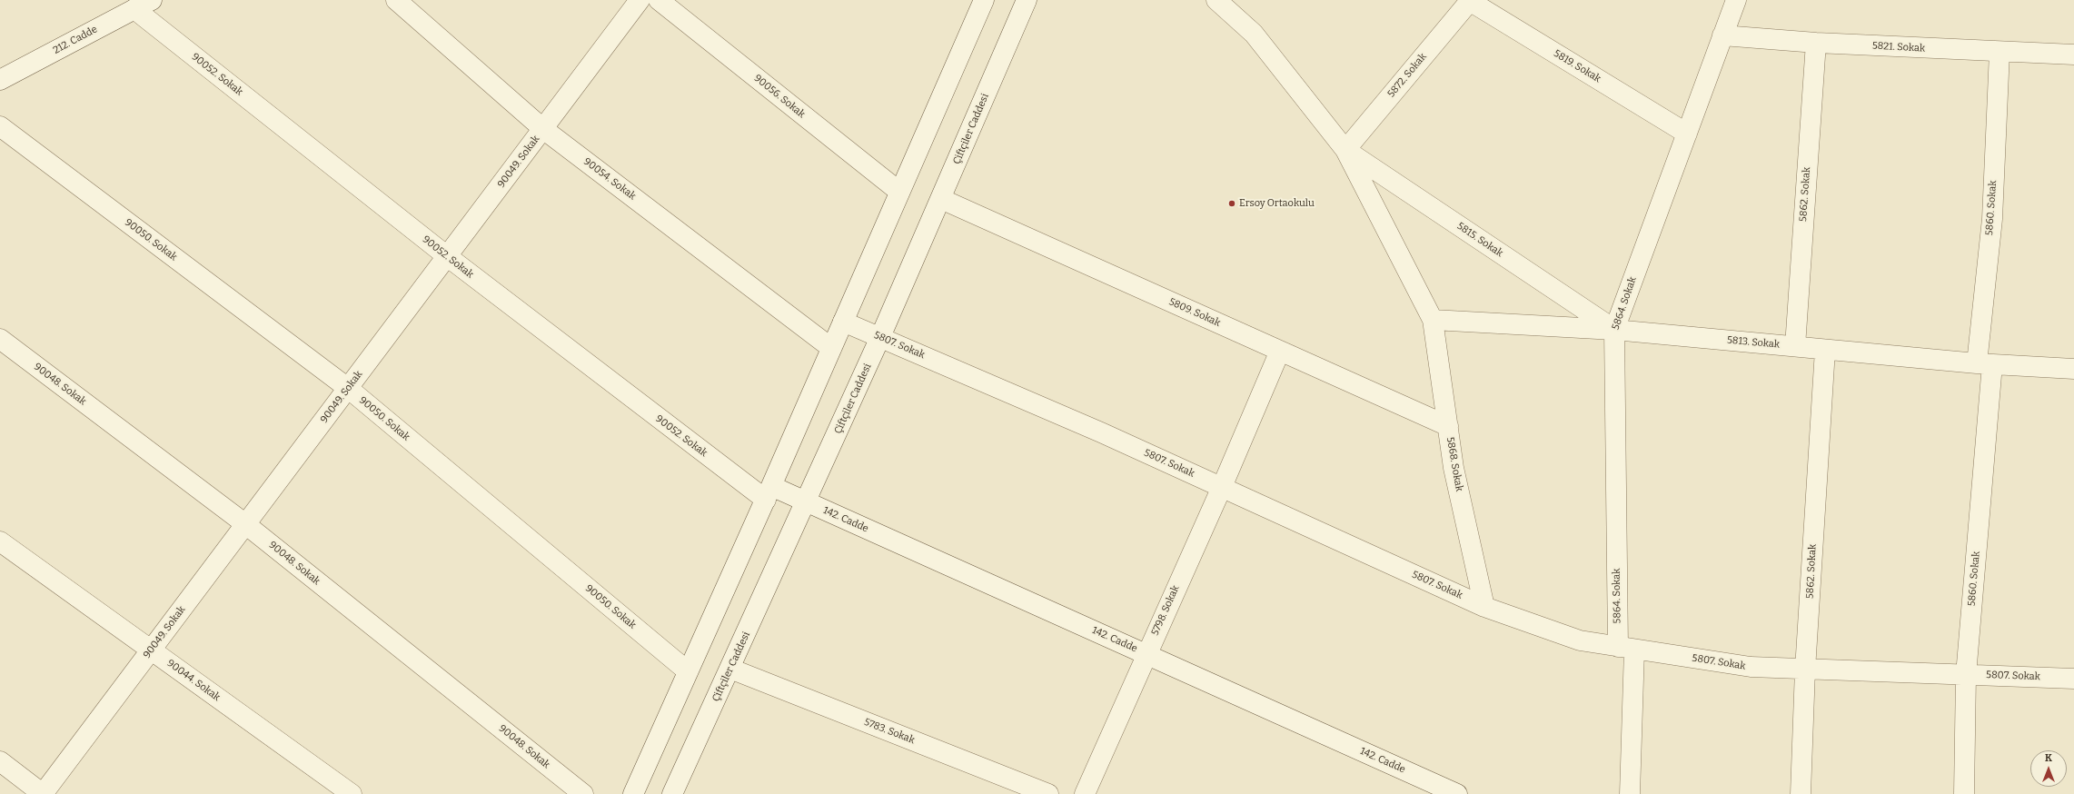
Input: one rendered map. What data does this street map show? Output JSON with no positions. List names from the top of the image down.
{
  "streets": {
    "street": [
      "212. Cadde",
      "5821. Sokak",
      "5819. Sokak",
      "90052. Sokak",
      "5872. Sokak",
      "90056. Sokak",
      "Çiftçiler Caddesi",
      "90049. Sokak",
      "90054. Sokak",
      "5862. Sokak",
      "5860. Sokak",
      "90050. Sokak",
      "5815. Sokak",
      "5864. Sokak",
      "5809. Sokak",
      "5813. Sokak",
      "5807. Sokak",
      "90048. Sokak",
      "5868. Sokak",
      "142. Cadde",
      "5798. Sokak",
      "90044. Sokak",
      "5783. Sokak"
    ]
  },
  "crossings": [
    ["212. Cadde", "90052. Sokak"],
    ["5821. Sokak", "5862. Sokak"],
    ["5821. Sokak", "5860. Sokak"],
    ["5821. Sokak", "5864. Sokak"],
    ["5819. Sokak", "5872. Sokak"],
    ["5819. Sokak", "5864. Sokak"],
    ["90052. Sokak", "90049. Sokak"],
    ["90052. Sokak", "142. Cadde"],
    ["5872. Sokak", "5815. Sokak"],
    ["Çiftçiler Caddesi", "5809. Sokak"],
    ["Çiftçiler Caddesi", "5807. Sokak"],
    ["Çiftçiler Caddesi", "142. Cadde"],
    ["Çiftçiler Caddesi", "5783. Sokak"],
    ["90049. Sokak", "90054. Sokak"],
    ["90049. Sokak", "90050. Sokak"],
    ["90049. Sokak", "90048. Sokak"],
    ["90049. Sokak", "90044. Sokak"],
    ["5862. Sokak", "5813. Sokak"],
    ["5862. Sokak", "5807. Sokak"],
    ["5860. Sokak", "5813. Sokak"],
    ["5860. Sokak", "5807. Sokak"],
    ["5815. Sokak", "5864. Sokak"],
    ["5815. Sokak", "5813. Sokak"],
    ["5815. Sokak", "5868. Sokak"],
    ["5864. Sokak", "5813. Sokak"],
    ["5864. Sokak", "5807. Sokak"],
    ["5809. Sokak", "5868. Sokak"],
    ["5809. Sokak", "5798. Sokak"],
    ["5813. Sokak", "5868. Sokak"],
    ["5807. Sokak", "5868. Sokak"],
    ["5807. Sokak", "5798. Sokak"],
    ["142. Cadde", "5798. Sokak"]
  ],
  "places": ["Ersoy Ortaokulu"],
  "north": "top"
}
